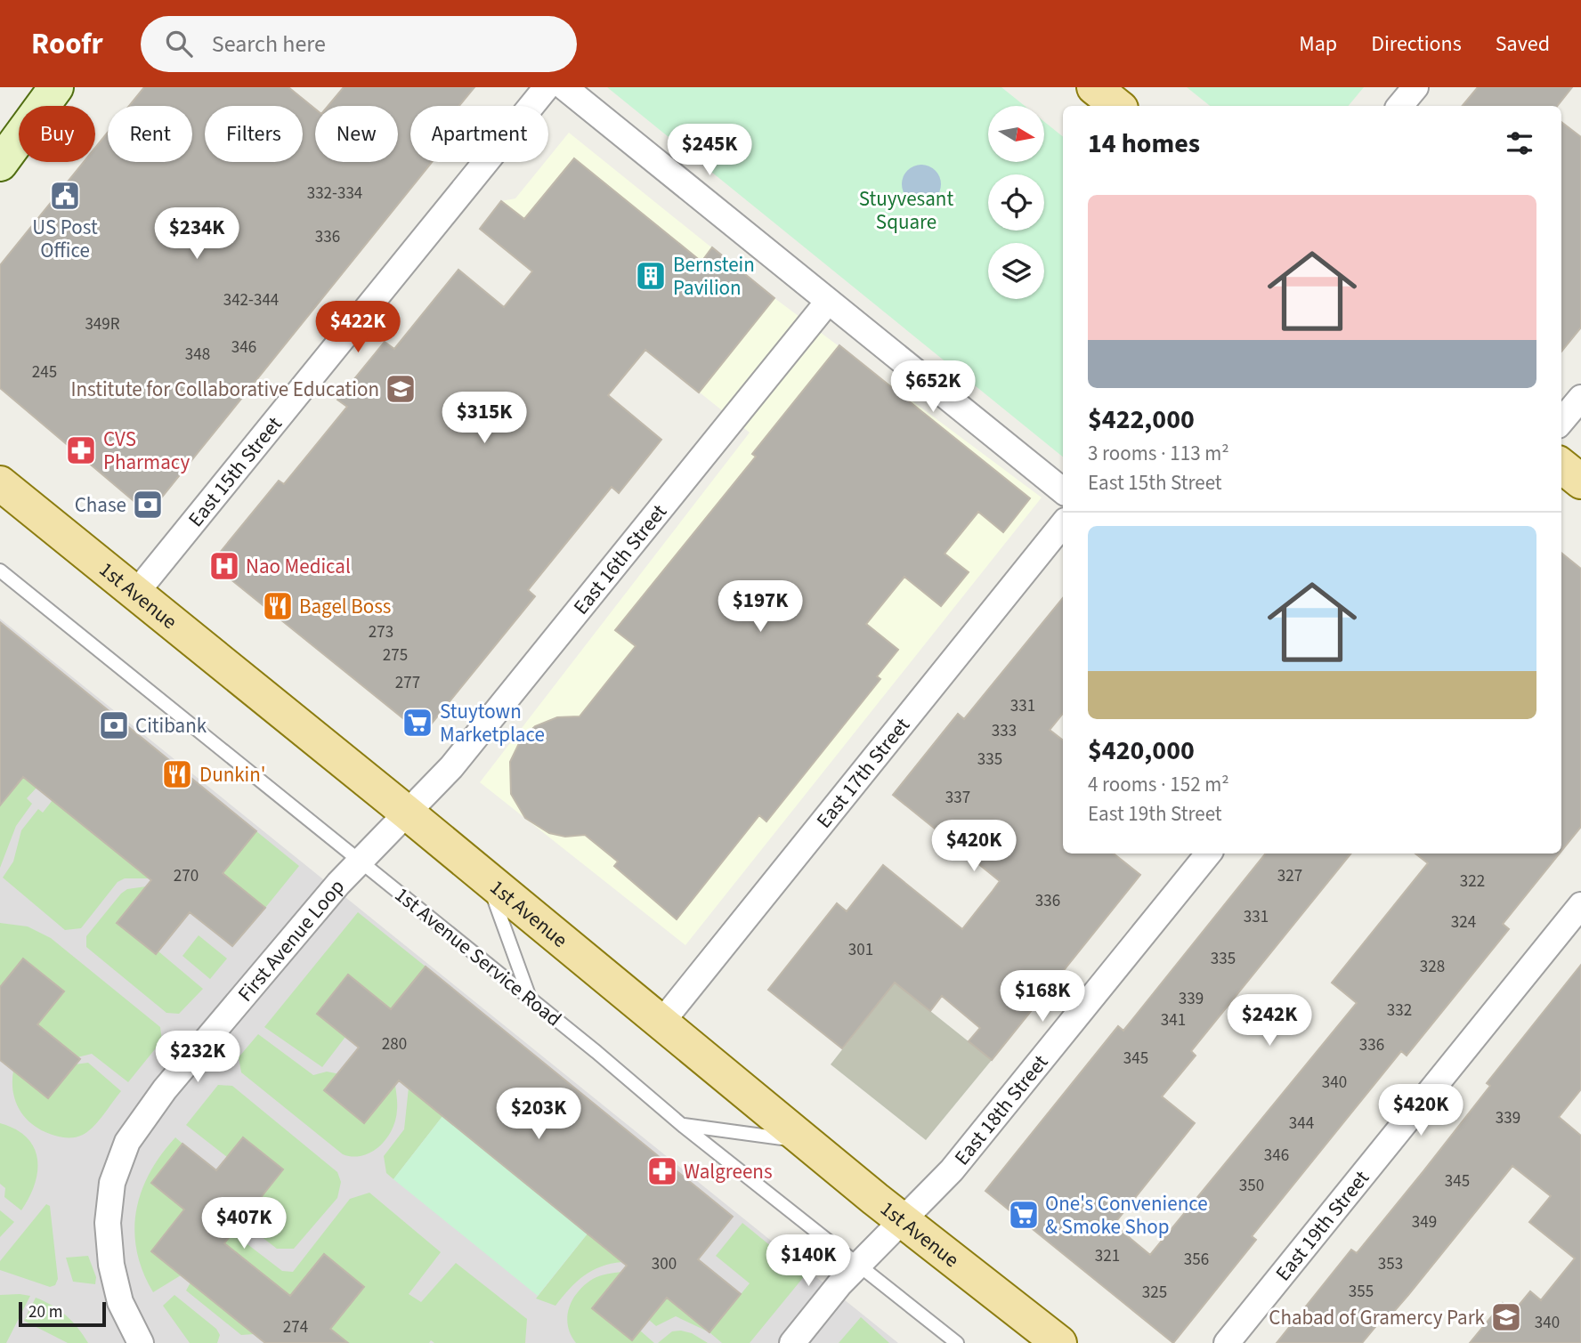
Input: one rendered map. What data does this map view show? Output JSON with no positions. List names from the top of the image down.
{
  "streets": {
    "main road": ["1st Avenue"],
    "street": [
      "East 15th Street",
      "East 16th Street",
      "East 17th Street",
      "First Avenue Loop",
      "East 18th Street",
      "East 19th Street"
    ],
    "lane": ["1st Avenue Service Road"]
  },
  "crossings": [
    ["East 15th Street", "1st Avenue"],
    ["East 16th Street", "1st Avenue"],
    ["East 16th Street", "First Avenue Loop"],
    ["1st Avenue", "East 17th Street"],
    ["1st Avenue", "First Avenue Loop"],
    ["1st Avenue", "East 18th Street"],
    ["First Avenue Loop", "1st Avenue Service Road"]
  ],
  "parks": ["Stuyvesant Square"],
  "places": {
    "public building": ["US Post Office"],
    "building": ["Bernstein Pavilion"],
    "school or university": ["Institute for Collaborative Education", "Chabad of Gramercy Park"],
    "pharmacy": ["CVS Pharmacy", "Walgreens"],
    "bank": ["Chase", "Citibank"],
    "hospital": ["Nao Medical"],
    "restaurant": ["Bagel Boss", "Dunkin'"],
    "supermarket": ["Stuytown Marketplace", "One's Convenience & Smoke Shop"]
  },
  "house_numbers": [
    "332-334",
    "336",
    "342-344",
    "349R",
    "346",
    "348",
    "245",
    "273",
    "275",
    "277",
    "331",
    "333",
    "335",
    "337",
    "270",
    "327",
    "322",
    "336",
    "331",
    "324",
    "301",
    "335",
    "328",
    "339",
    "332",
    "341",
    "280",
    "336",
    "345",
    "340",
    "339",
    "344",
    "346",
    "345",
    "350",
    "349",
    "321",
    "356",
    "300",
    "353",
    "355",
    "325",
    "340",
    "274"
  ],
  "scale_bar": "20 m",
  "north": "right",
  "page": {
    "header": "Roofr",
    "search": "Search here",
    "nav": ["Map", "Directions", "Saved"],
    "chip": [
      "Buy",
      "Rent",
      "Filters",
      "New",
      "Apartment"
    ],
    "heading": "14 homes",
    "price": [
      "$245K",
      "$234K",
      "$422K",
      "$652K",
      "$315K",
      "$197K",
      "$420K",
      "$168K",
      "$242K",
      "$232K",
      "$420K",
      "$203K",
      "$407K",
      "$140K"
    ],
    "list": [
      {
        "name": "$422,000",
        "note": "3 rooms · 113 m² · East 15th Street"
      },
      {
        "name": "$420,000",
        "note": "4 rooms · 152 m² · East 19th Street"
      }
    ],
    "scale": "20 m"
  }
}
